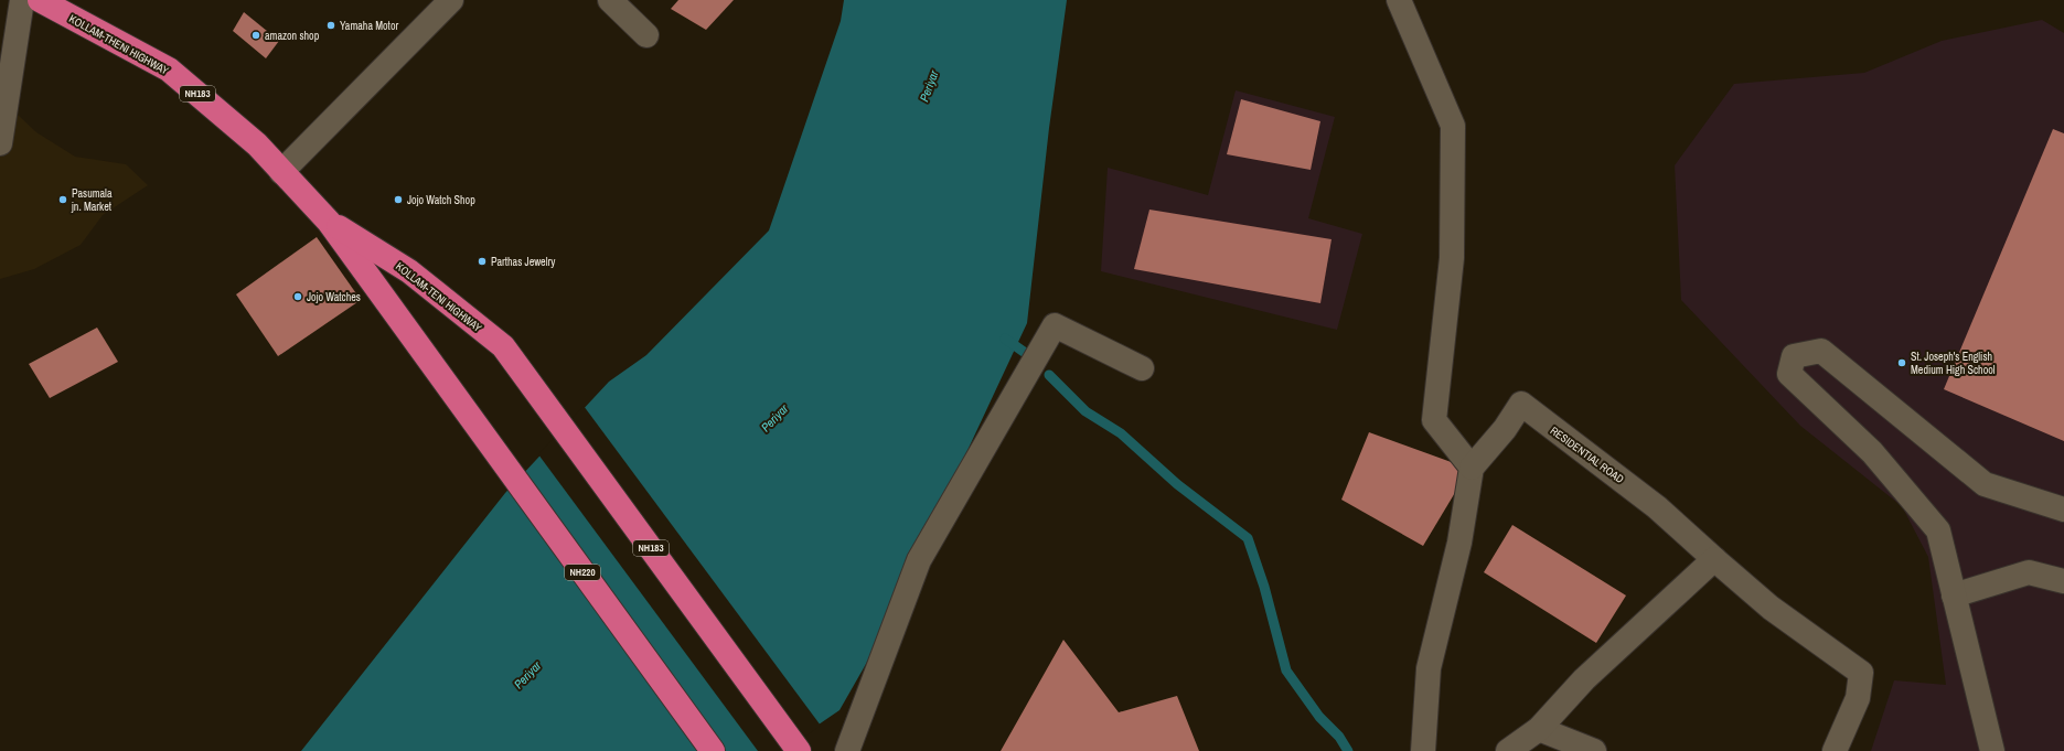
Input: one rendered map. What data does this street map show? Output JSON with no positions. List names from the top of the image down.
{
  "streets": {
    "highway": [
      "KOLLAM-THENI HIGHWAY",
      "NH183",
      "KOLLAM-TENI HIGHWAY",
      "NH220"
    ],
    "street": ["RESIDENTIAL ROAD"]
  },
  "crossings": [
    ["KOLLAM-THENI HIGHWAY", "KOLLAM-TENI HIGHWAY"],
    ["KOLLAM-THENI HIGHWAY", "NH220"],
    ["KOLLAM-TENI HIGHWAY", "NH220"]
  ],
  "water": ["Periyar"],
  "places": [
    "Yamaha Motor",
    "amazon shop",
    "Pasumala jn. Market",
    "Jojo Watch Shop",
    "Parthas Jewelry",
    "Jojo Watches",
    "St. Joseph's English Medium High School"
  ]
}
